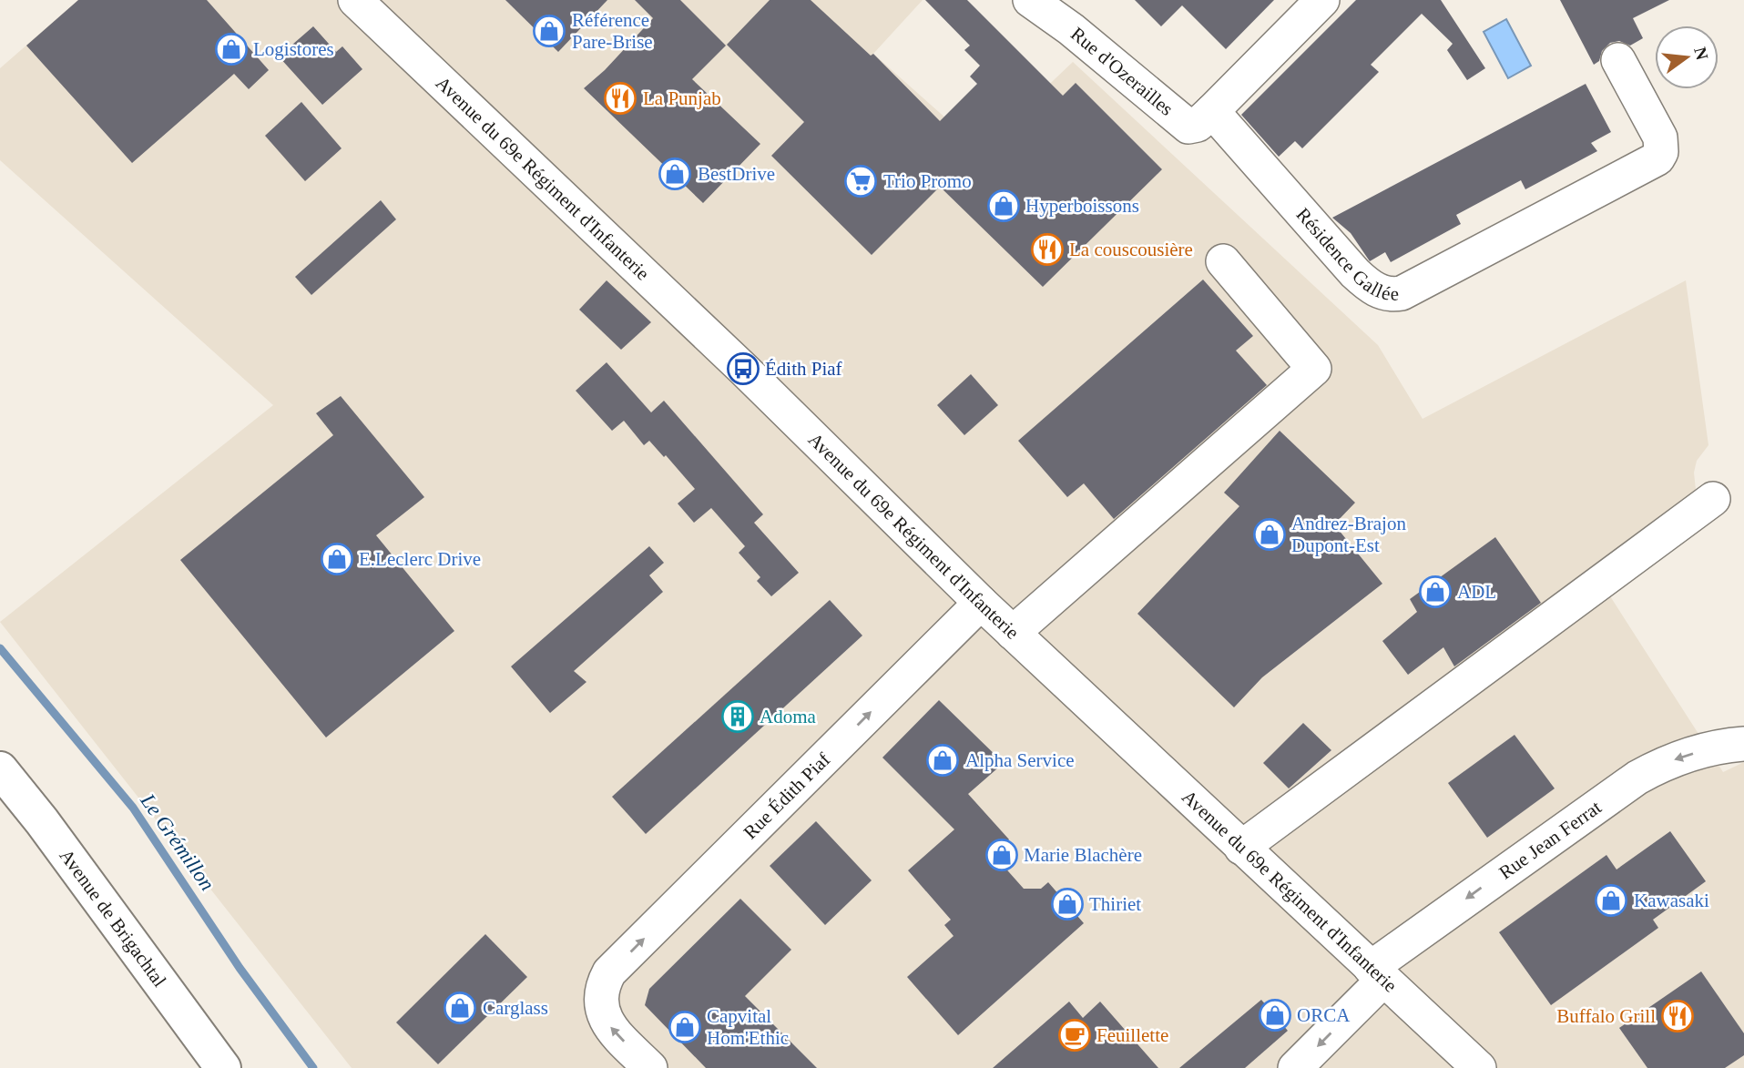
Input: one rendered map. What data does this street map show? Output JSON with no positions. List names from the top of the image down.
{
  "streets": {
    "main road": ["Avenue de Brigachtal"],
    "street": [
      "Rue d'Ozerailles",
      "Avenue du 69e Régiment d'Infanterie",
      "Résidence Gallée",
      "Rue Édith Piaf",
      "Rue Jean Ferrat"
    ]
  },
  "crossings": [
    ["Rue d'Ozerailles", "Résidence Gallée"],
    ["Avenue du 69e Régiment d'Infanterie", "Rue Édith Piaf"],
    ["Avenue du 69e Régiment d'Infanterie", "Rue Jean Ferrat"]
  ],
  "one_way": ["Rue Édith Piaf"],
  "water": ["Le Grémillon"],
  "places": {
    "shop": [
      "Référence Pare-Brise",
      "Logistores",
      "BestDrive",
      "Hyperboissons",
      "Andrez-Brajon Dupont-Est",
      "E.Leclerc Drive",
      "ADL",
      "Alpha Service",
      "Marie Blachère",
      "Kawasaki",
      "Thiriet",
      "Carglass",
      "ORCA",
      "Capvital Hom'Ethic"
    ],
    "restaurant": ["La Punjab", "La couscousière", "Buffalo Grill"],
    "supermarket": ["Trio Promo"],
    "bus stop": ["Édith Piaf"],
    "building": ["Adoma"],
    "cafe": ["Feuillette"]
  },
  "north": "right"
}
